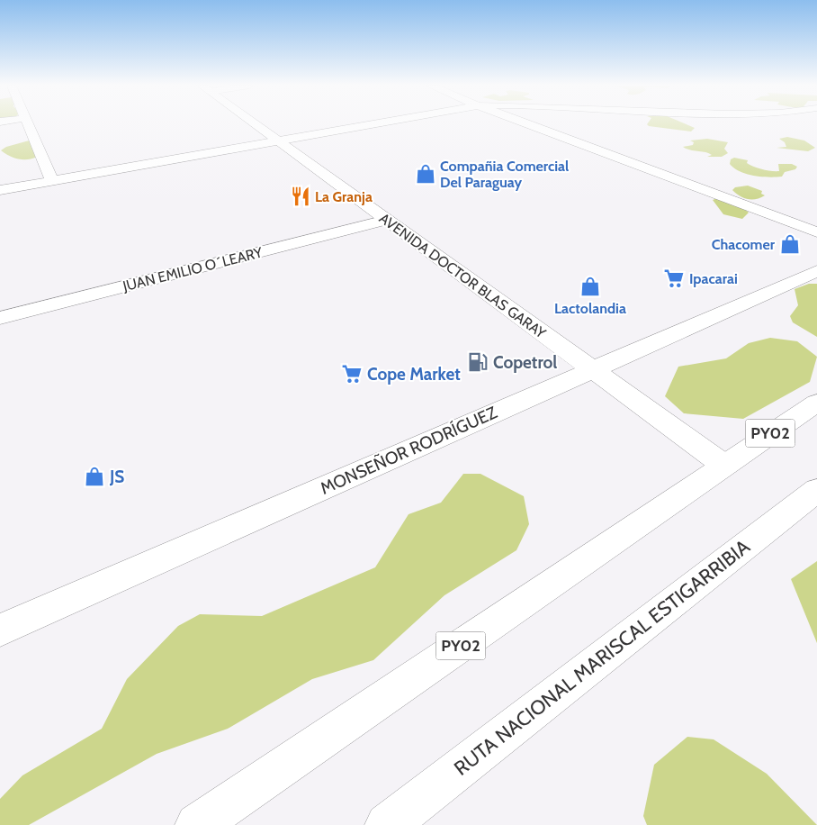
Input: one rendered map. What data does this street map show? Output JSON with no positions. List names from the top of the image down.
{
  "streets": {
    "main road": [
      "JUAN EMILIO O´LEARY",
      "AVENIDA DOCTOR BLAS GARAY",
      "PY02",
      "MONSEÑOR RODRÍGUEZ",
      "RUTA NACIONAL MARISCAL ESTIGARRIBIA"
    ]
  },
  "crossings": [
    ["JUAN EMILIO O´LEARY", "AVENIDA DOCTOR BLAS GARAY"],
    ["AVENIDA DOCTOR BLAS GARAY", "PY02"],
    ["AVENIDA DOCTOR BLAS GARAY", "MONSEÑOR RODRÍGUEZ"]
  ],
  "places": {
    "shop": [
      "Compañia Comercial Del Paraguay",
      "Chacomer",
      "Lactolandia",
      "JS"
    ],
    "restaurant": ["La Granja"],
    "supermarket": ["Ipacarai", "Cope Market"],
    "fuel station": ["Copetrol"]
  }
}
